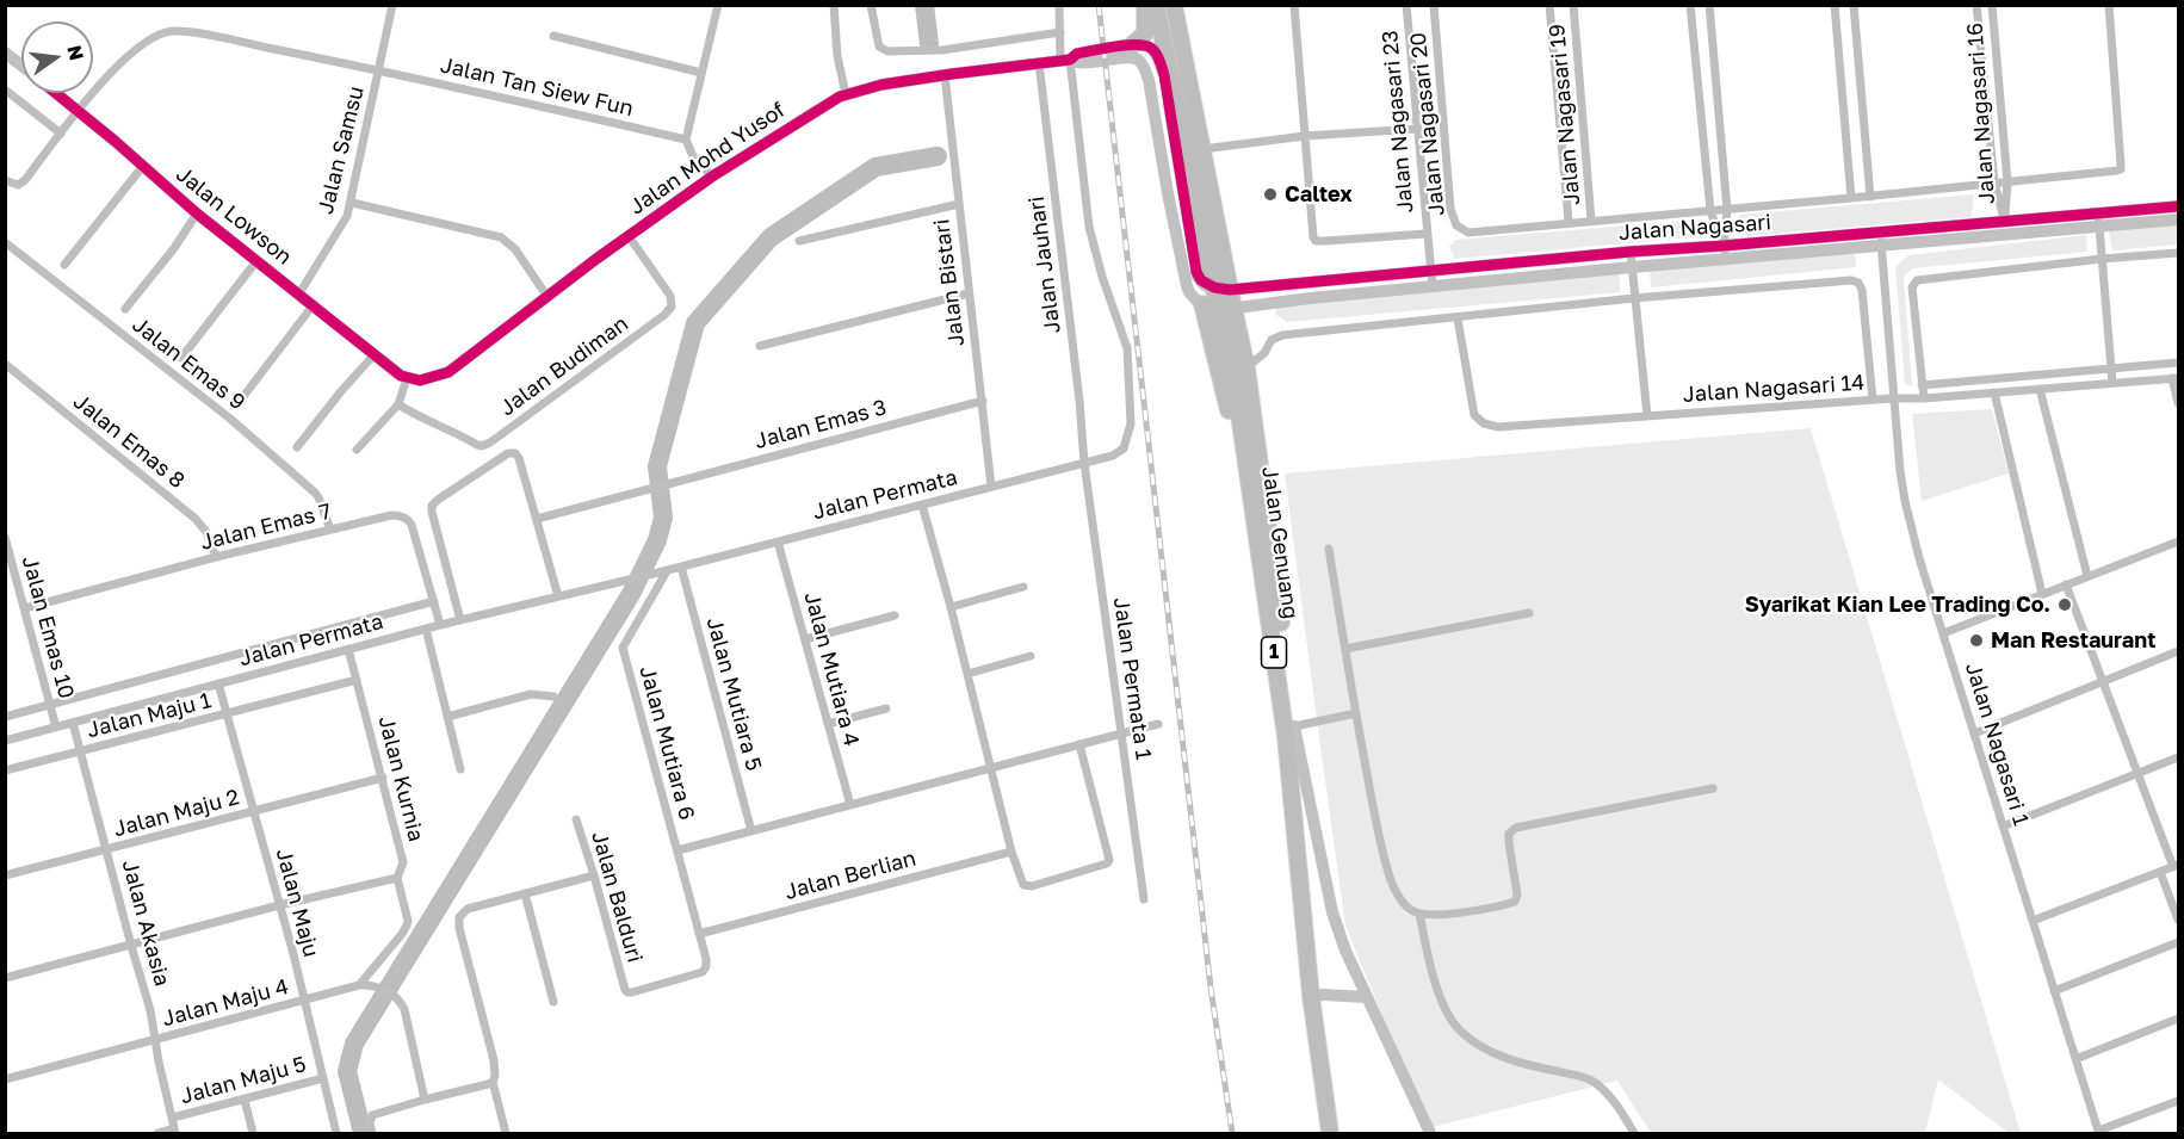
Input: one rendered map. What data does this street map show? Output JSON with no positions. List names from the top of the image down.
{
  "streets": {
    "highway": ["Jalan Genuang", "1"],
    "street": [
      "Jalan Tan Siew Fun",
      "Jalan Nagasari 16",
      "Jalan Nagasari 19",
      "Jalan Nagasari 23",
      "Jalan Nagasari 20",
      "Jalan Samsu",
      "Jalan Mohd Yusof",
      "Jalan Lowson",
      "Jalan Nagasari",
      "Jalan Jauhari",
      "Jalan Bistari",
      "Jalan Emas 9",
      "Jalan Budiman",
      "Jalan Nagasari 14",
      "Jalan Emas 3",
      "Jalan Emas 8",
      "Jalan Permata",
      "Jalan Emas 7",
      "Jalan Emas 10",
      "Jalan Mutiara 4",
      "Jalan Permata 1",
      "Jalan Mutiara 5",
      "Jalan Maju 1",
      "Jalan Mutiara 6",
      "Jalan Nagasari 1",
      "Jalan Kurnia",
      "Jalan Maju 2",
      "Jalan Berlian",
      "Jalan Balduri",
      "Jalan Maju",
      "Jalan Akasia",
      "Jalan Maju 4",
      "Jalan Maju 5"
    ]
  },
  "crossings": [
    ["Jalan Tan Siew Fun", "Jalan Samsu"],
    ["Jalan Tan Siew Fun", "Jalan Lowson"],
    ["Jalan Nagasari 16", "Jalan Nagasari"],
    ["Jalan Nagasari 23", "Jalan Nagasari"],
    ["Jalan Samsu", "Jalan Lowson"],
    ["Jalan Mohd Yusof", "Jalan Lowson"],
    ["Jalan Mohd Yusof", "Jalan Jauhari"],
    ["Jalan Mohd Yusof", "Jalan Bistari"],
    ["Jalan Mohd Yusof", "Jalan Budiman"],
    ["Jalan Mohd Yusof", "Jalan Permata"],
    ["Jalan Nagasari", "Jalan Genuang"],
    ["Jalan Nagasari", "Jalan Nagasari 1"],
    ["Jalan Jauhari", "Jalan Permata"],
    ["Jalan Jauhari", "Jalan Permata 1"],
    ["Jalan Bistari", "Jalan Emas 3"],
    ["Jalan Bistari", "Jalan Permata"],
    ["Jalan Emas 9", "Jalan Emas 7"],
    ["Jalan Nagasari 14", "Jalan Nagasari 1"],
    ["Jalan Emas 8", "Jalan Emas 7"],
    ["Jalan Permata", "Jalan Emas 7"],
    ["Jalan Permata", "Jalan Emas 10"],
    ["Jalan Permata", "Jalan Mutiara 4"],
    ["Jalan Permata", "Jalan Permata 1"],
    ["Jalan Permata", "Jalan Mutiara 5"],
    ["Jalan Permata", "Jalan Mutiara 6"],
    ["Jalan Permata", "Jalan Kurnia"],
    ["Jalan Permata", "Jalan Maju"],
    ["Jalan Permata", "Jalan Akasia"],
    ["Jalan Emas 7", "Jalan Emas 10"],
    ["Jalan Maju 1", "Jalan Kurnia"],
    ["Jalan Maju 1", "Jalan Maju"],
    ["Jalan Maju 1", "Jalan Akasia"],
    ["Jalan Mutiara 6", "Jalan Berlian"],
    ["Jalan Mutiara 6", "Jalan Balduri"],
    ["Jalan Kurnia", "Jalan Maju 2"],
    ["Jalan Kurnia", "Jalan Maju 4"],
    ["Jalan Maju 2", "Jalan Maju"],
    ["Jalan Maju 2", "Jalan Akasia"],
    ["Jalan Berlian", "Jalan Balduri"],
    ["Jalan Maju", "Jalan Maju 4"],
    ["Jalan Maju", "Jalan Maju 5"],
    ["Jalan Akasia", "Jalan Maju 4"],
    ["Jalan Akasia", "Jalan Maju 5"]
  ],
  "places": ["Caltex", "Syarikat Kian Lee Trading Co.", "Man Restaurant"],
  "north": "right"
}
